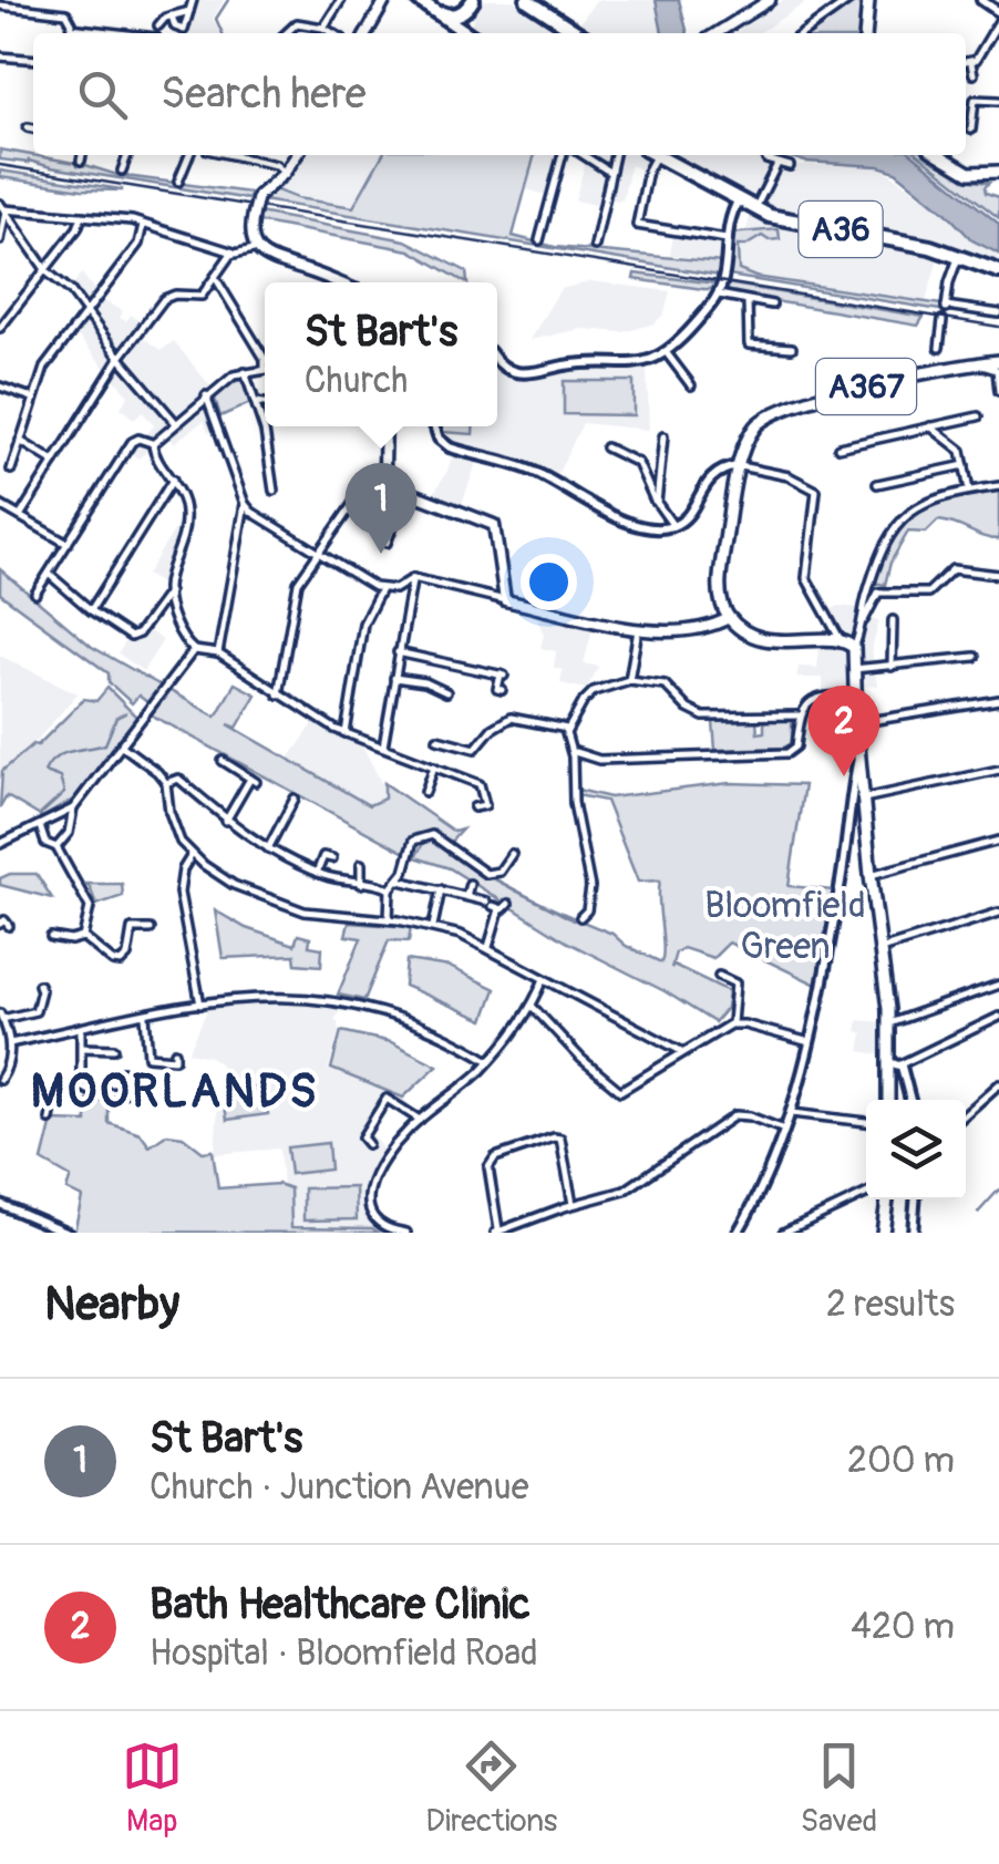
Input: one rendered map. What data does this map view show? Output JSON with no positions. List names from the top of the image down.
{
  "streets": {
    "highway": ["A36"],
    "main road": ["A367"]
  },
  "districts": ["MOORLANDS"],
  "parks": ["Bloomfield Green"],
  "page": {
    "search": "Search here",
    "popup": ["St Bart's", "Church"],
    "pins": ["1", "2"],
    "heading": ["Nearby", "2 results"],
    "list": [
      {
        "mark": "1",
        "name": "St Bart's",
        "note": "Church · Junction Avenue",
        "value": "200 m"
      },
      {
        "mark": "2",
        "name": "Bath Healthcare Clinic",
        "note": "Hospital · Bloomfield Road",
        "value": "420 m"
      }
    ],
    "nav": ["Map", "Directions", "Saved"]
  }
}
